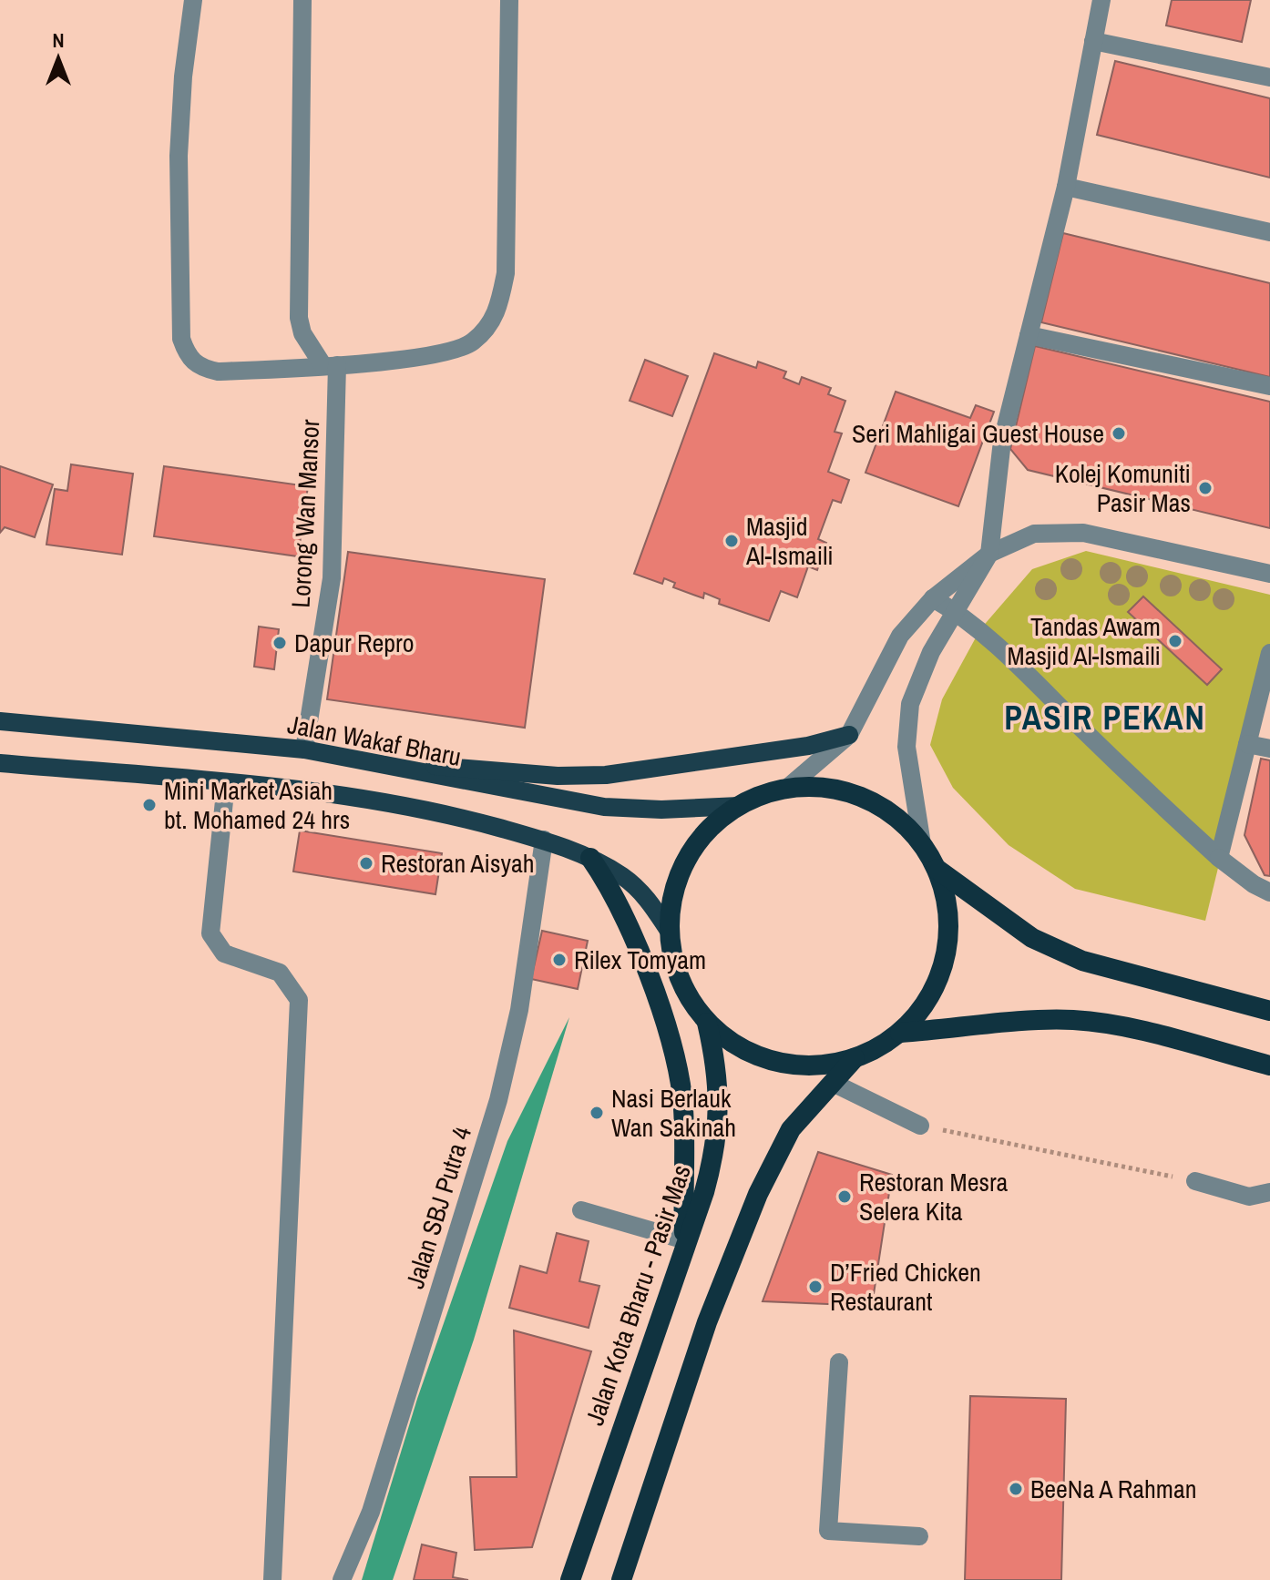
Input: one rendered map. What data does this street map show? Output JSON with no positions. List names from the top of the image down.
{
  "streets": {
    "highway": ["Jalan Kota Bharu - Pasir Mas"],
    "main road": ["Jalan Wakaf Bharu"],
    "street": ["Lorong Wan Mansor", "Jalan SBJ Putra 4"]
  },
  "crossings": [
    ["Lorong Wan Mansor", "Jalan Wakaf Bharu"]
  ],
  "districts": ["PASIR PEKAN"],
  "places": [
    "Seri Mahligai Guest House",
    "Kolej Komuniti Pasir Mas",
    "Masjid Al-Ismaili",
    "Tandas Awam Masjid Al-Ismaili",
    "Dapur Repro",
    "Mini Market Asiah bt. Mohamed 24 hrs",
    "Restoran Aisyah",
    "Rilex Tomyam",
    "Nasi Berlauk Wan Sakinah",
    "Restoran Mesra Selera Kita",
    "D’Fried Chicken Restaurant",
    "BeeNa A Rahman"
  ],
  "north": "top"
}
